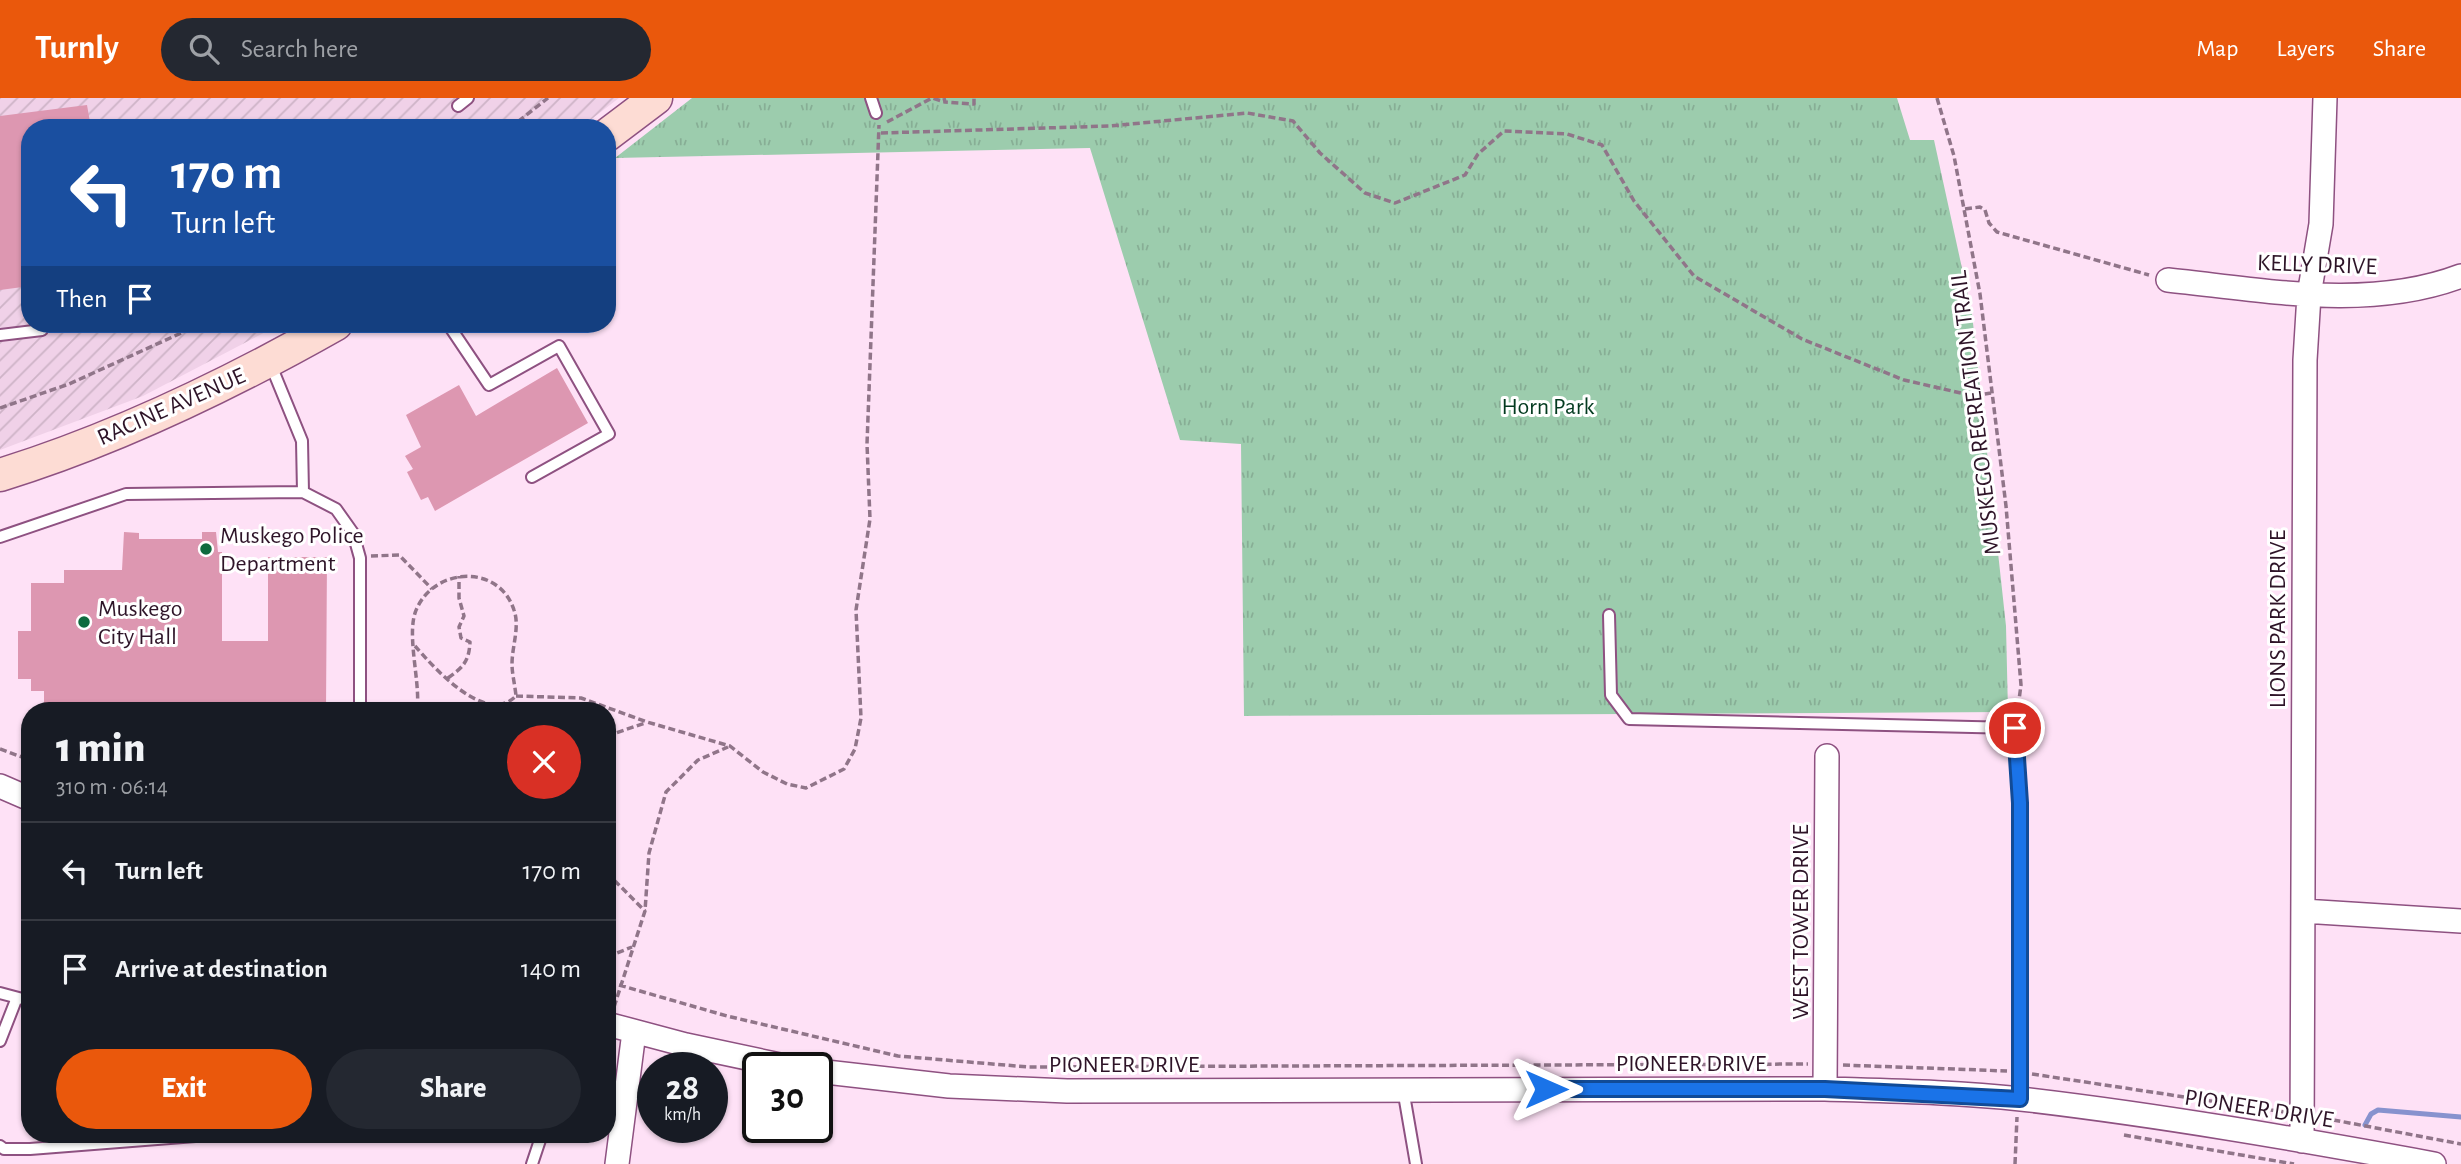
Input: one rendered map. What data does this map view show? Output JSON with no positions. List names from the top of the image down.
{
  "streets": {
    "main road": ["RACINE AVENUE"],
    "street": [
      "KELLY DRIVE",
      "LIONS PARK DRIVE",
      "WEST TOWER DRIVE",
      "PIONEER DRIVE"
    ],
    "path": ["MUSKEGO RECREATION TRAIL"]
  },
  "crossings": [
    ["KELLY DRIVE", "LIONS PARK DRIVE"],
    ["LIONS PARK DRIVE", "PIONEER DRIVE"],
    ["WEST TOWER DRIVE", "PIONEER DRIVE"]
  ],
  "parks": ["Horn Park"],
  "places": ["Muskego Police Department", "Muskego City Hall"],
  "page": {
    "header": "Turnly",
    "search": "Search here",
    "nav": ["Map", "Layers", "Share"],
    "turn": ["170 m", "Turn left"],
    "then": "Then",
    "heading": ["1 min", "310 m · 06:14"],
    "list": [
      {
        "name": "Turn left",
        "value": "170 m"
      },
      {
        "name": "Arrive at destination",
        "value": "140 m"
      }
    ],
    "buttons": ["Exit", "Share"],
    "speed": "28 km/h",
    "limit": "30"
  }
}
